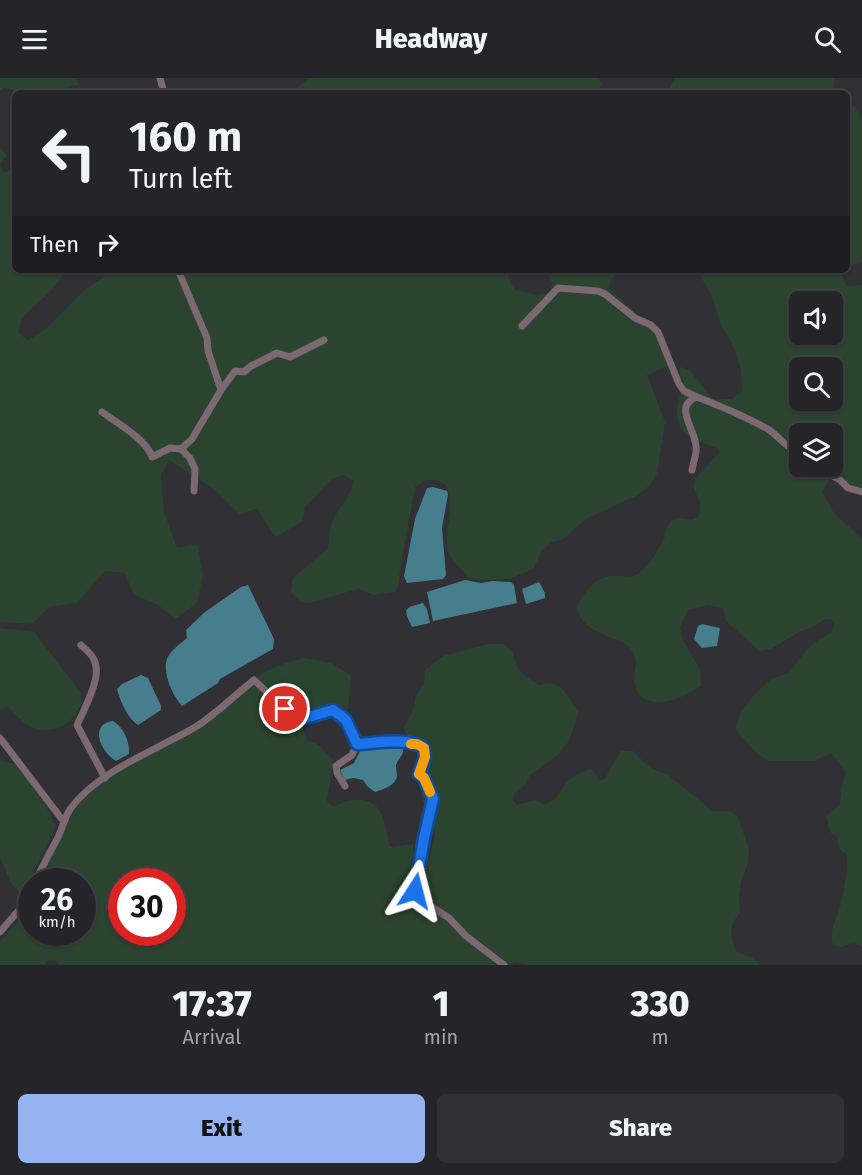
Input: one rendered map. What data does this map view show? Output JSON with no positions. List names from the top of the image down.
{
  "page": {
    "header": "Headway",
    "turn": ["160 m", "Turn left"],
    "then": "Then",
    "speed": "26 km/h",
    "limit": "30",
    "eta": [
      "17:37",
      "Arrival",
      "1",
      "min",
      "330",
      "m"
    ],
    "buttons": ["Exit", "Share"]
  }
}
